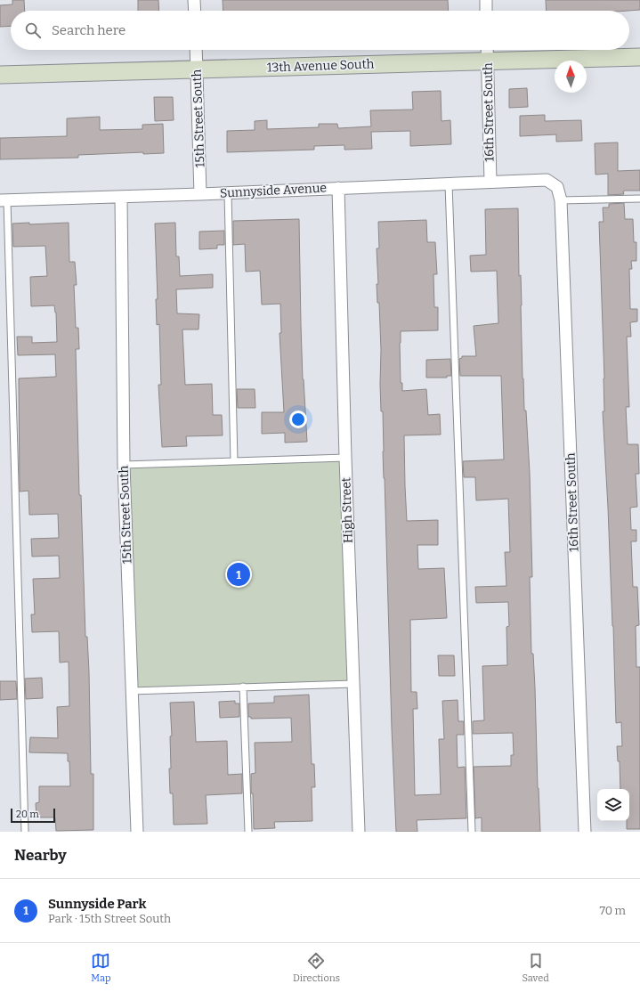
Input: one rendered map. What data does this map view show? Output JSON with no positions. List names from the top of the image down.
{
  "streets": {
    "street": [
      "13th Avenue South",
      "16th Street South",
      "15th Street South",
      "Sunnyside Avenue",
      "High Street"
    ]
  },
  "crossings": [
    ["13th Avenue South", "16th Street South"],
    ["13th Avenue South", "15th Street South"],
    ["16th Street South", "Sunnyside Avenue"],
    ["15th Street South", "Sunnyside Avenue"],
    ["Sunnyside Avenue", "High Street"]
  ],
  "scale_bar": "20 m",
  "north": "top",
  "page": {
    "search": "Search here",
    "pins": "1",
    "scale": "20 m",
    "heading": "Nearby",
    "list": [
      {
        "mark": "1",
        "name": "Sunnyside Park",
        "note": "Park · 15th Street South",
        "value": "70 m"
      }
    ],
    "nav": ["Map", "Directions", "Saved"]
  }
}
